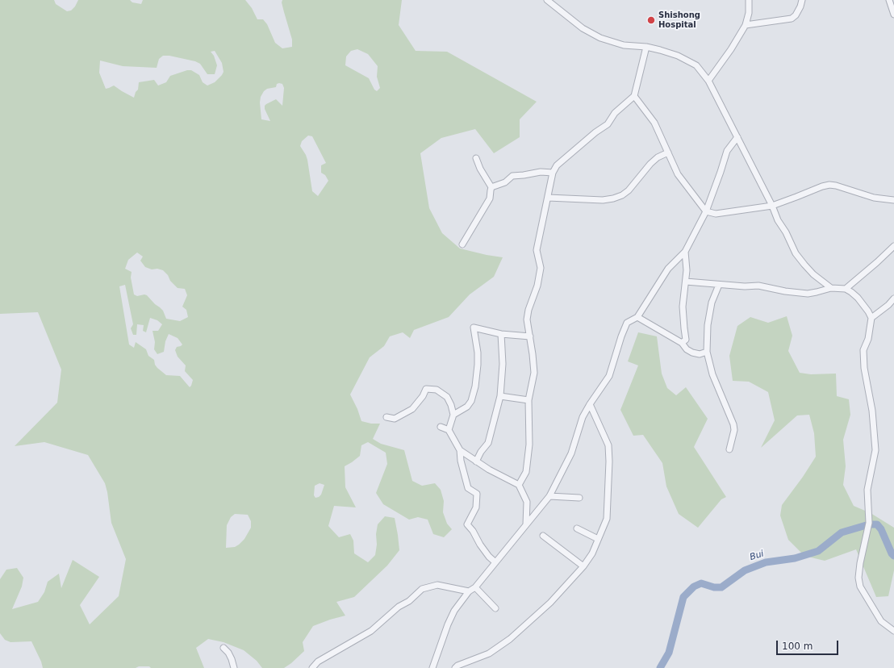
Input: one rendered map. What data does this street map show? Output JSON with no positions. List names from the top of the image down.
{
  "water": ["Bui"],
  "places": ["Shishong Hospital"],
  "scale_bar": "100 m"
}
